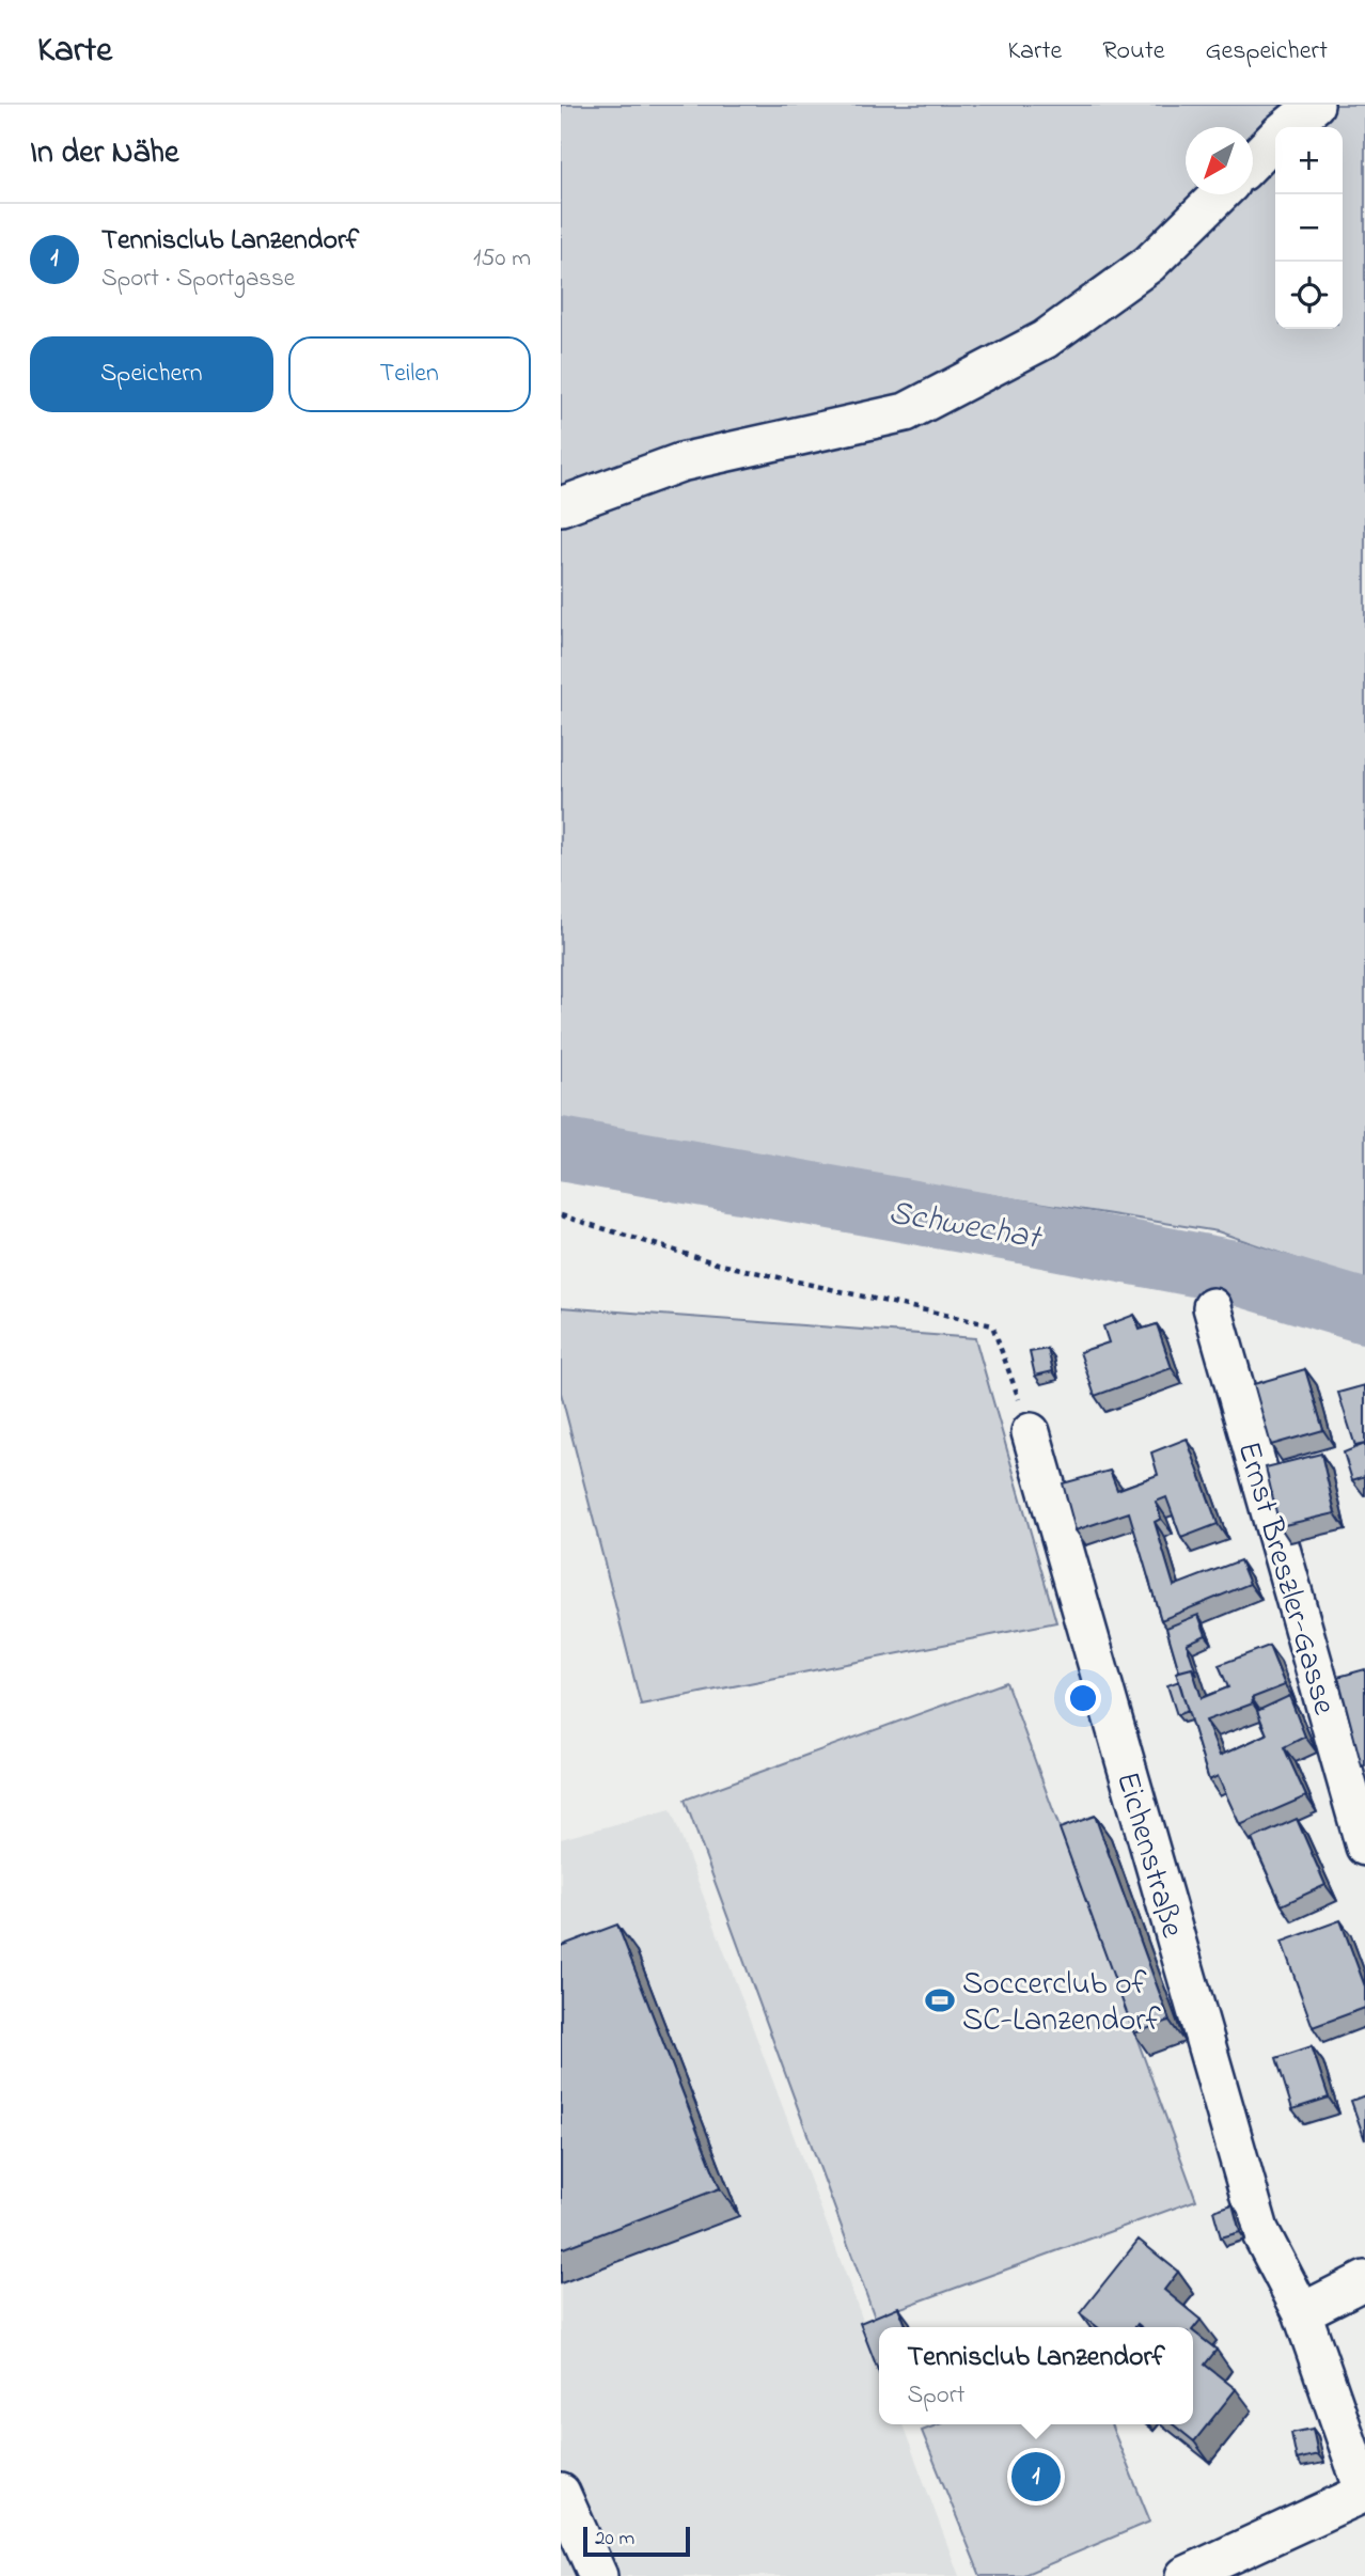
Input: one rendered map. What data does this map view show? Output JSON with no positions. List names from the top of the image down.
{
  "streets": {
    "street": ["Ernst Breszler-Gasse", "Eichenstraße"]
  },
  "water": ["Schwechat"],
  "places": {
    "sports": ["Soccerclub of SC-Lanzendorf"]
  },
  "scale_bar": "20 m",
  "north": "bottom left",
  "page": {
    "header": "Karte",
    "nav": ["Karte", "Route", "Gespeichert"],
    "heading": "In der Nähe",
    "map_buttons": ["+", "−"],
    "list": [
      {
        "mark": "1",
        "name": "Tennisclub Lanzendorf",
        "note": "Sport · Sportgasse",
        "value": "150 m"
      }
    ],
    "buttons": ["Speichern", "Teilen"],
    "popup": ["Tennisclub Lanzendorf", "Sport"],
    "pins": "1",
    "scale": "20 m"
  }
}
